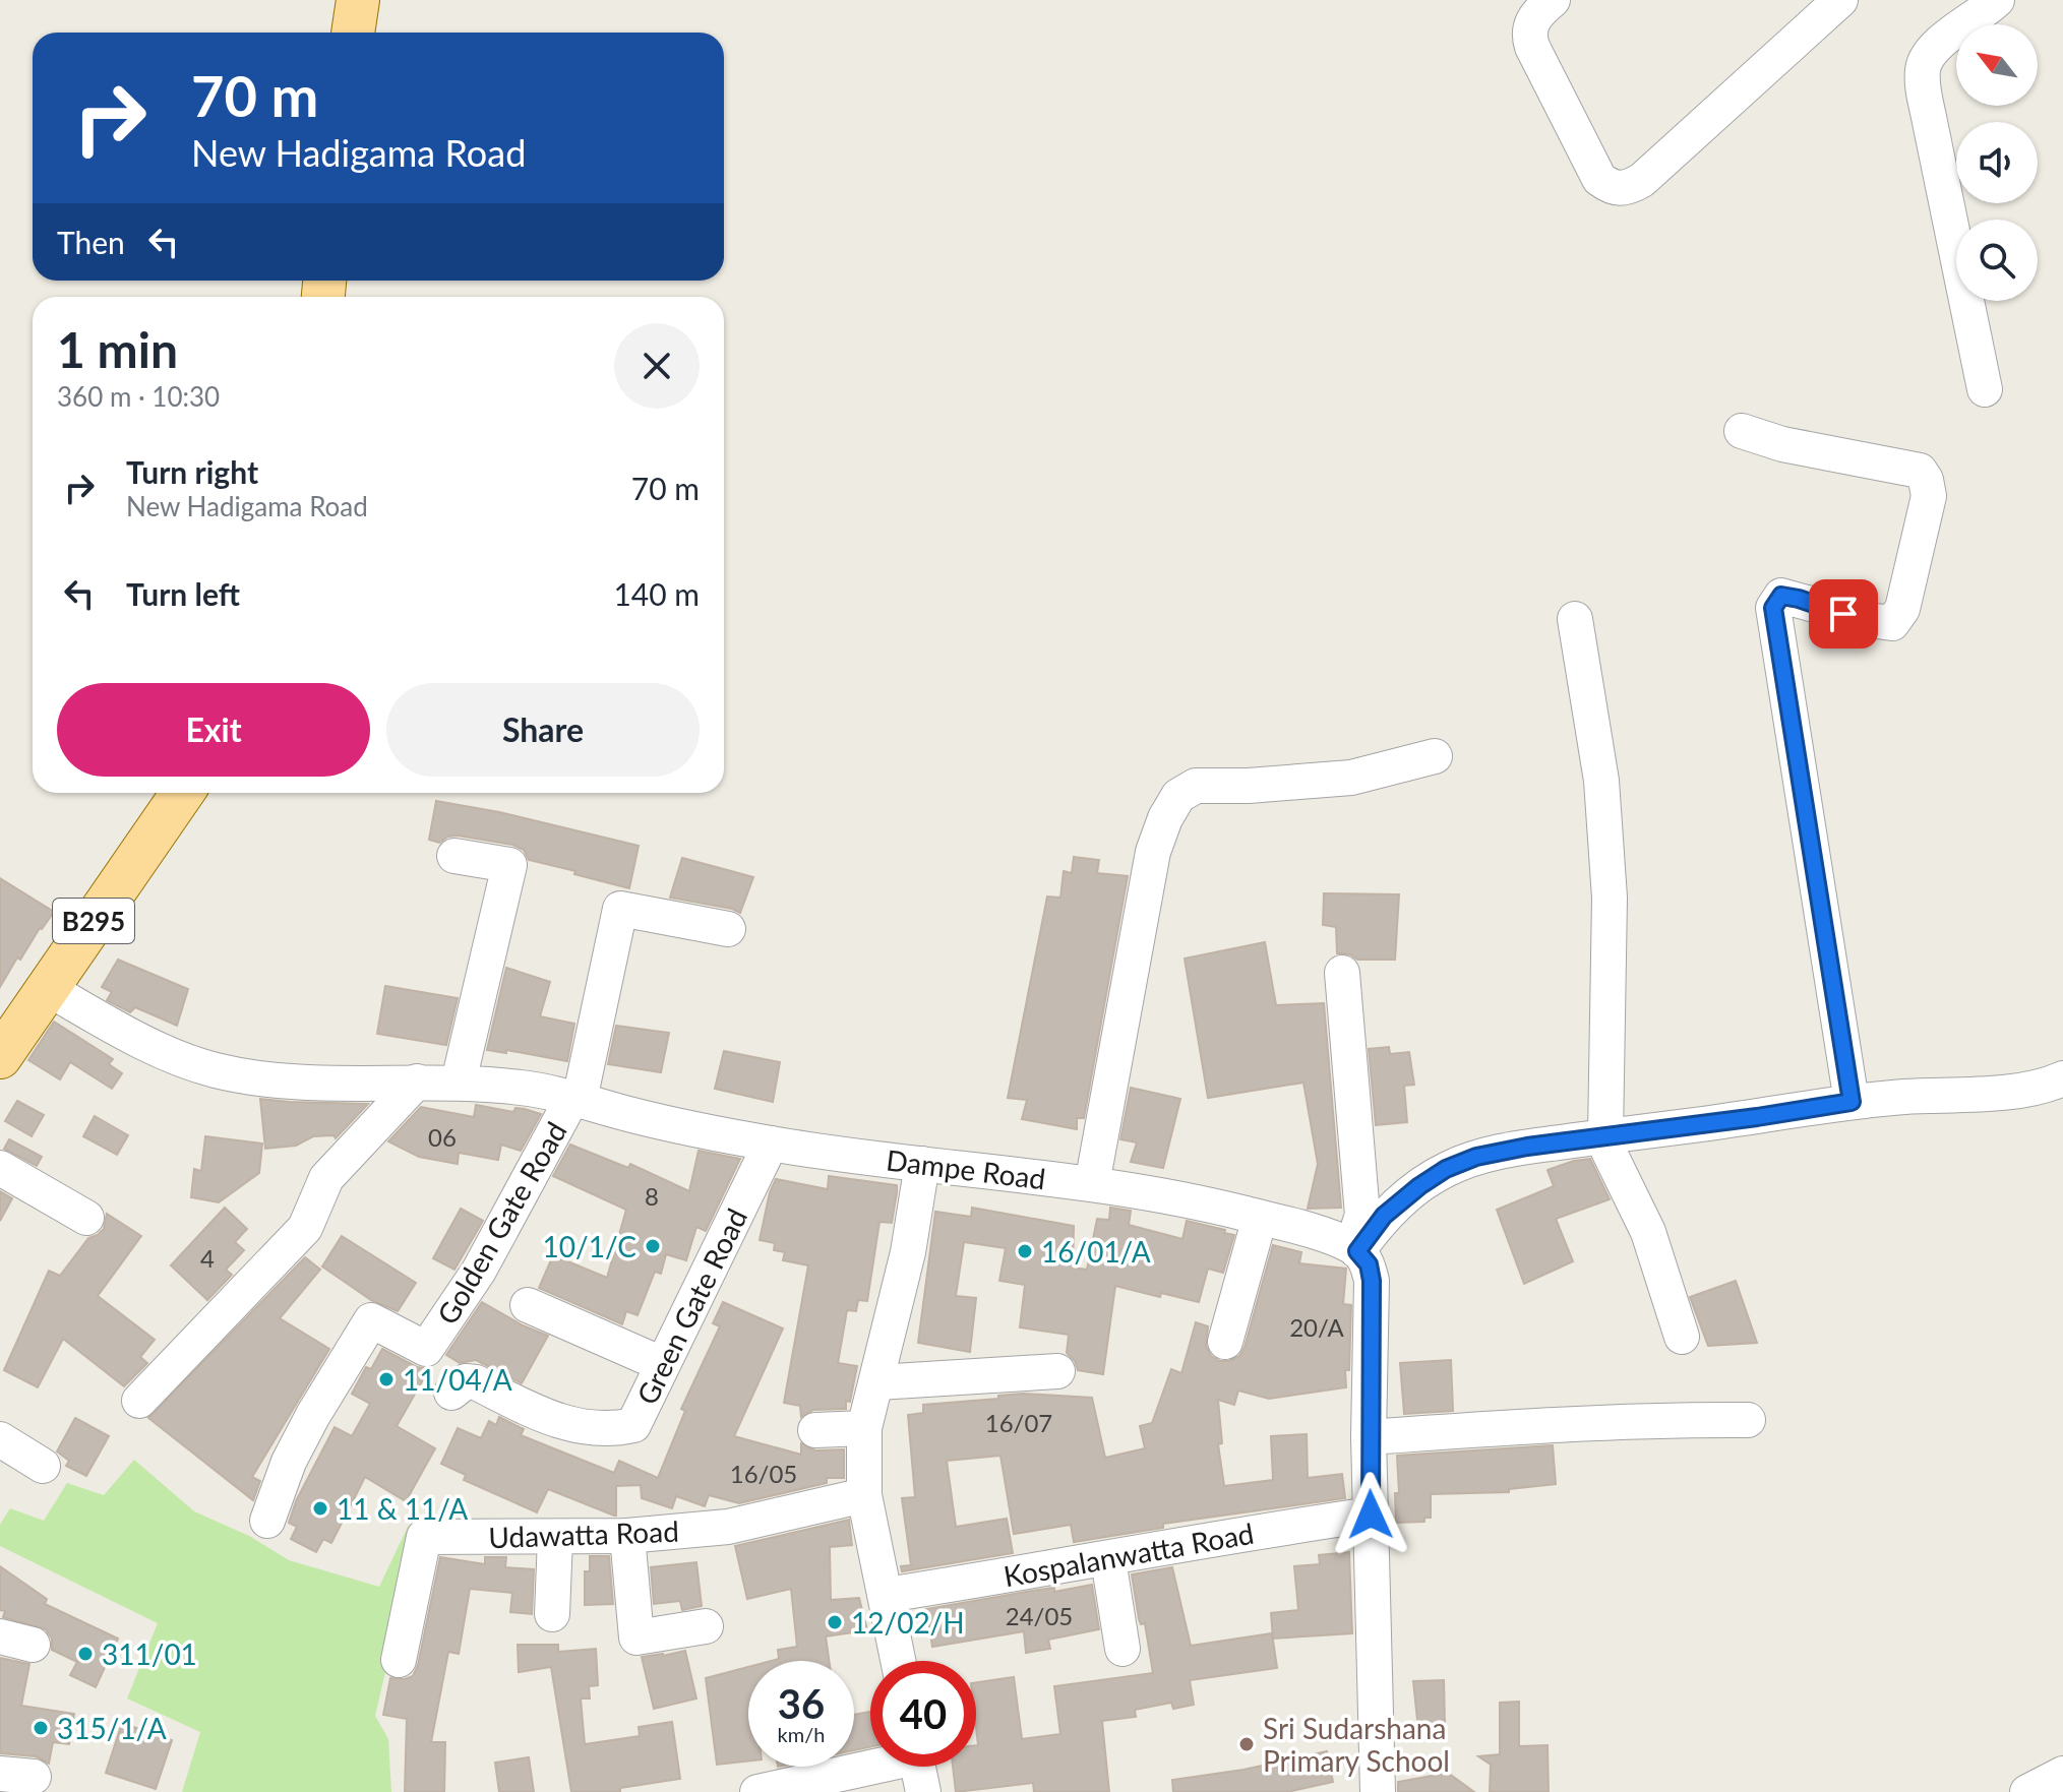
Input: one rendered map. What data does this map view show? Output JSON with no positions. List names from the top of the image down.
{
  "streets": {
    "main road": ["B295"],
    "street": [
      "Dampe Road",
      "Golden Gate Road",
      "Green Gate Road",
      "Udawatta Road",
      "Kospalanwatta Road"
    ]
  },
  "crossings": [
    ["B295", "Dampe Road"],
    ["Dampe Road", "Golden Gate Road"],
    ["Dampe Road", "Green Gate Road"]
  ],
  "places": [
    "10/1/C",
    "16/01/A",
    "11/04/A",
    "11 & 11/A",
    "12/02/H",
    "311/01",
    "315/1/A",
    "Sri Sudarshana Primary School"
  ],
  "house_numbers": [
    "06",
    "8",
    "4",
    "20/A",
    "16/07",
    "16/05",
    "24/05"
  ],
  "north": "top left",
  "page": {
    "turn": ["70 m", "New Hadigama Road"],
    "then": "Then",
    "heading": ["1 min", "360 m · 10:30"],
    "list": [
      {
        "name": "Turn right",
        "note": "New Hadigama Road",
        "value": "70 m"
      },
      {
        "name": "Turn left",
        "value": "140 m"
      }
    ],
    "buttons": ["Exit", "Share"],
    "speed": "36 km/h",
    "limit": "40"
  }
}
